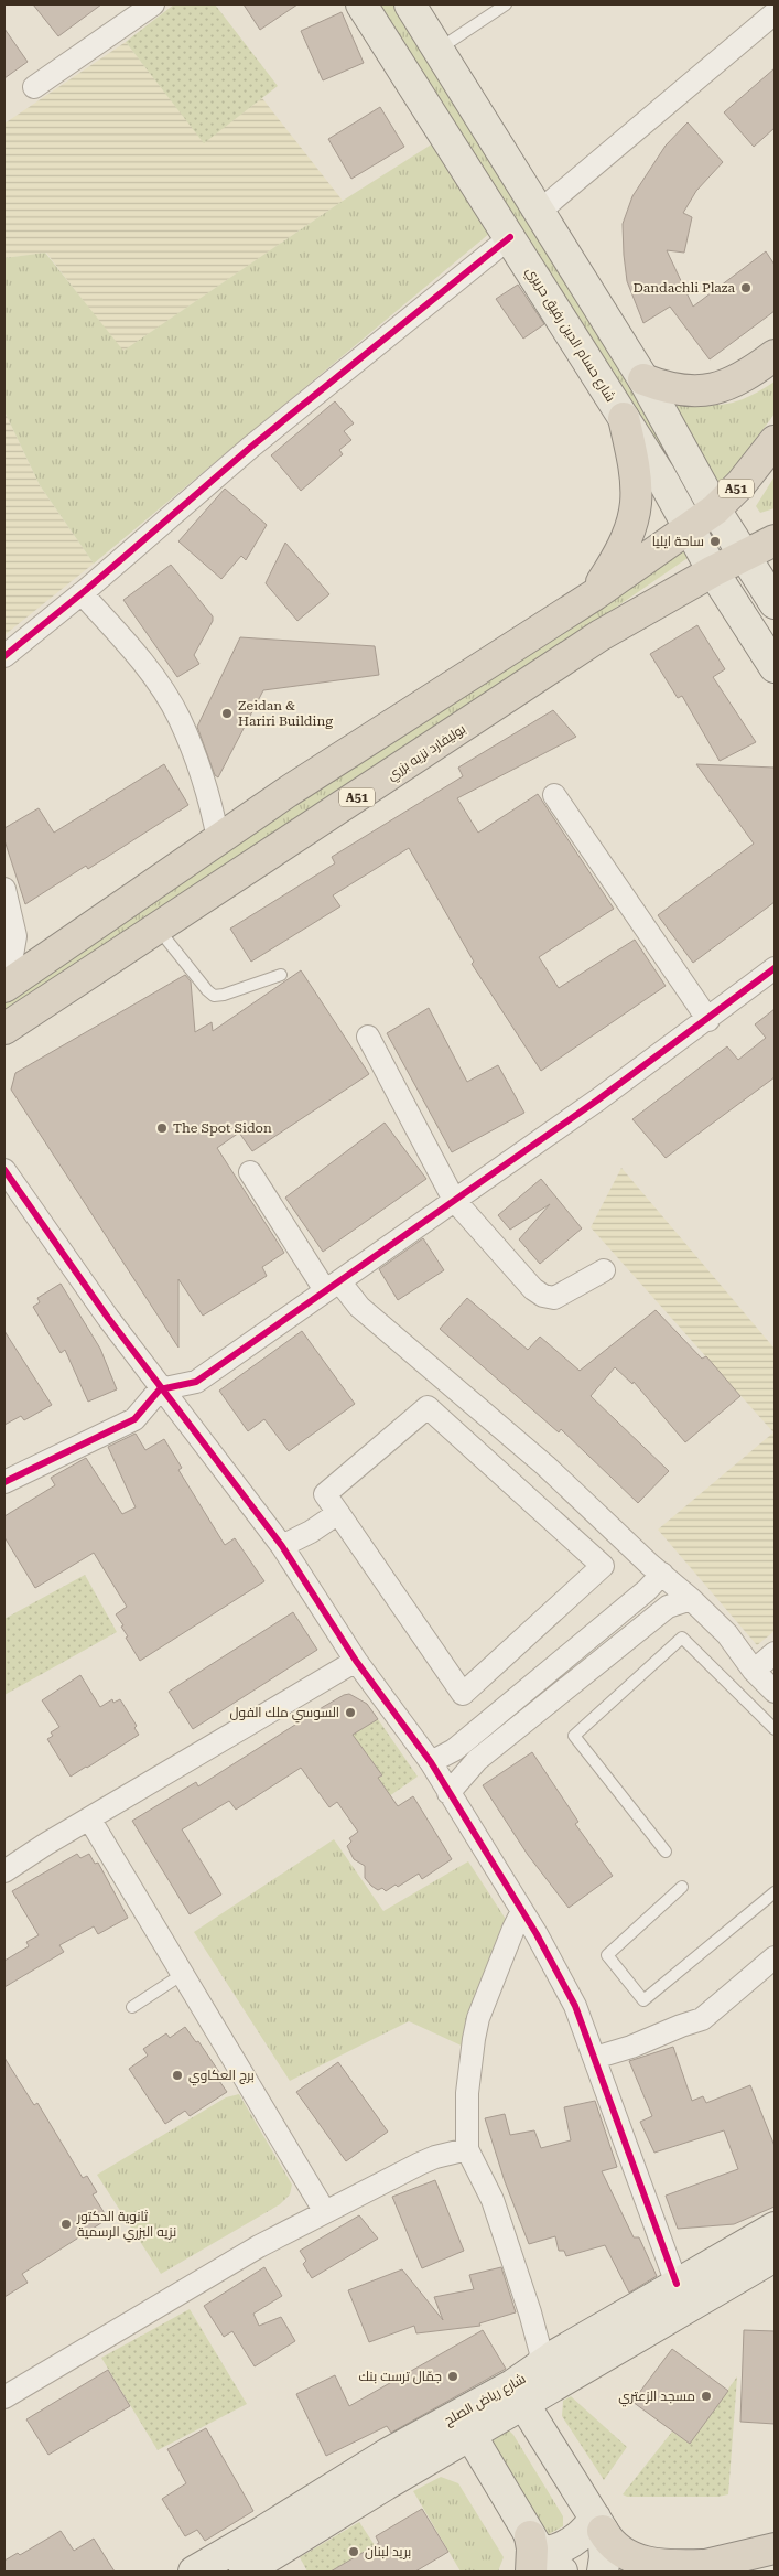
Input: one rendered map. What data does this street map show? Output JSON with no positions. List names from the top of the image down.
{
  "streets": {
    "highway": ["A51", "بوليفارد نزيه بزري"],
    "main road": ["شارع حسام الدين رفيق حريري", "شارع رياض الصلح"]
  },
  "crossings": [
    ["شارع حسام الدين رفيق حريري", "A51"],
    ["شارع حسام الدين رفيق حريري", "بوليفارد نزيه بزري"],
    ["A51", "بوليفارد نزيه بزري"]
  ],
  "places": [
    "Dandachli Plaza",
    "ساحة ايليا",
    "Zeidan & Hariri Building",
    "The Spot Sidon",
    "السوسي ملك الفول",
    "برج العكاوي",
    "ثانوية الدكتور نزيه البزري الرسمية",
    "جمّال ترست بنك",
    "مسجد الزعتري",
    "بريد لبنان"
  ]
}
